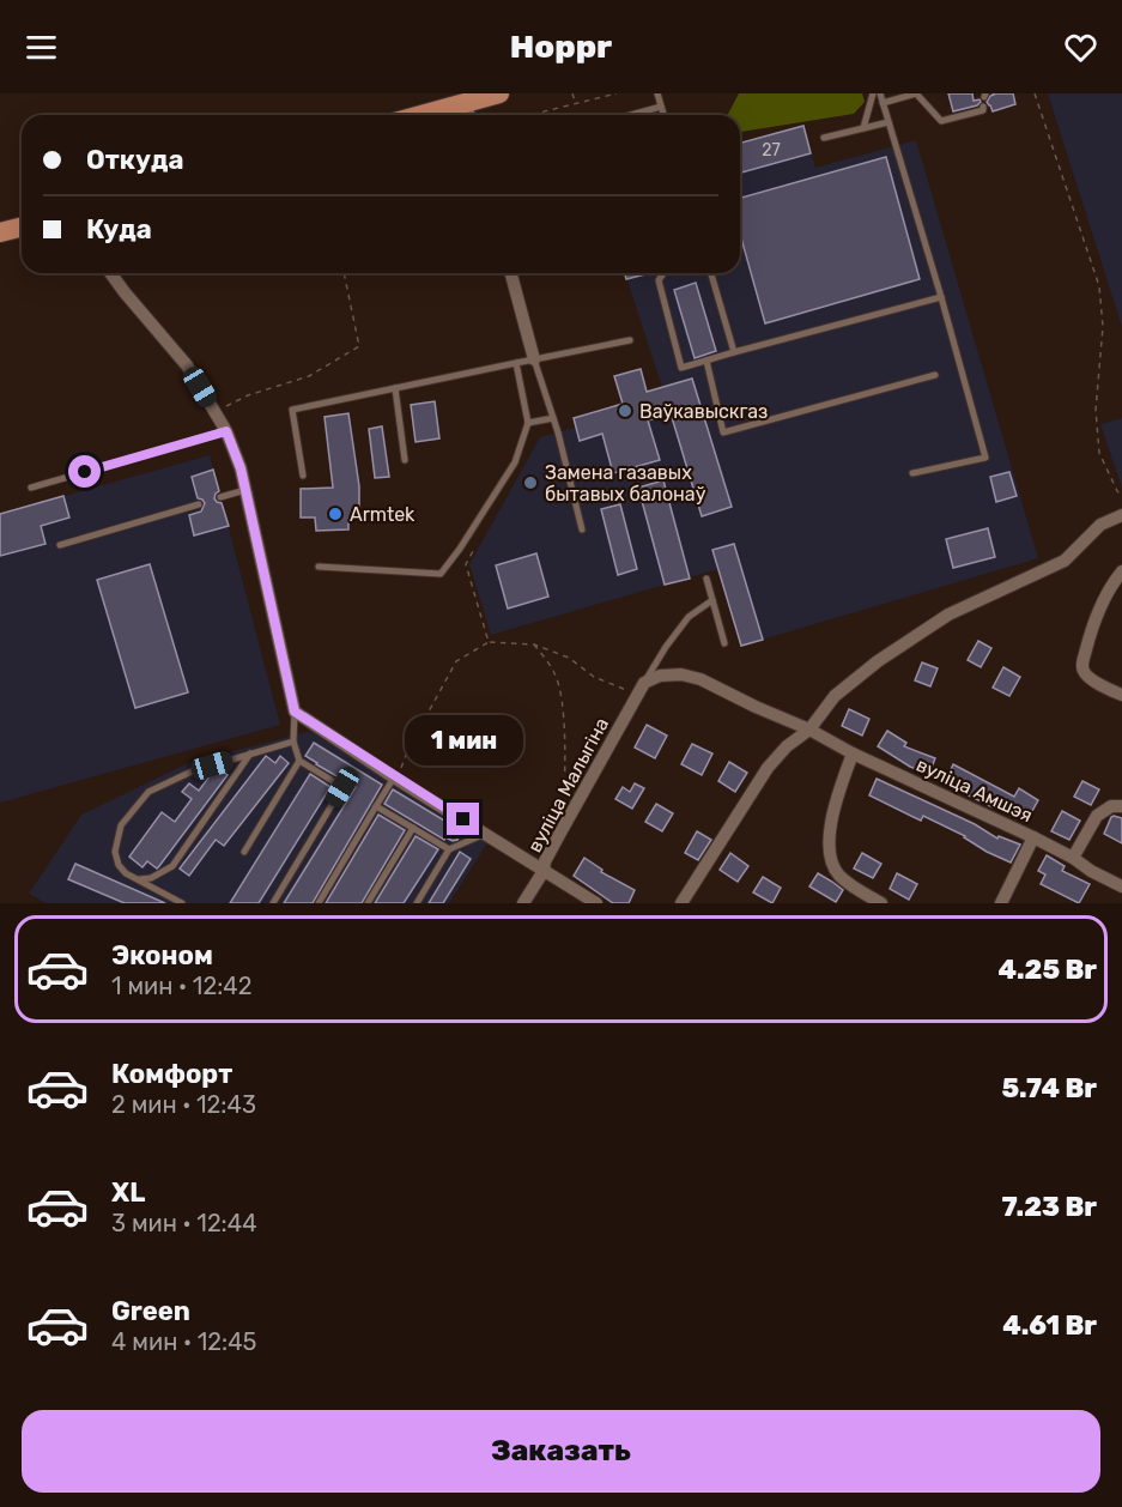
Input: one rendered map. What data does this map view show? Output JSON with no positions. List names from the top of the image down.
{
  "streets": {
    "street": ["вуліца Малыгіна", "вуліца Амшэя"]
  },
  "crossings": [
    ["вуліца Малыгіна", "вуліца Амшэя"]
  ],
  "places": ["Ваўкавыскгаз", "Замена газавых бытавых балонаў", "Armtek"],
  "house_numbers": ["27"],
  "page": {
    "header": "Hoppr",
    "banner": ["Откуда", "Куда"],
    "bubble": "1 мин",
    "list": [
      {
        "name": "Эконом",
        "note": "1 мин · 12:42",
        "value": "4.25 Br"
      },
      {
        "name": "Комфорт",
        "note": "2 мин · 12:43",
        "value": "5.74 Br"
      },
      {
        "name": "XL",
        "note": "3 мин · 12:44",
        "value": "7.23 Br"
      },
      {
        "name": "Green",
        "note": "4 мин · 12:45",
        "value": "4.61 Br"
      }
    ],
    "buttons": "Заказать"
  }
}
